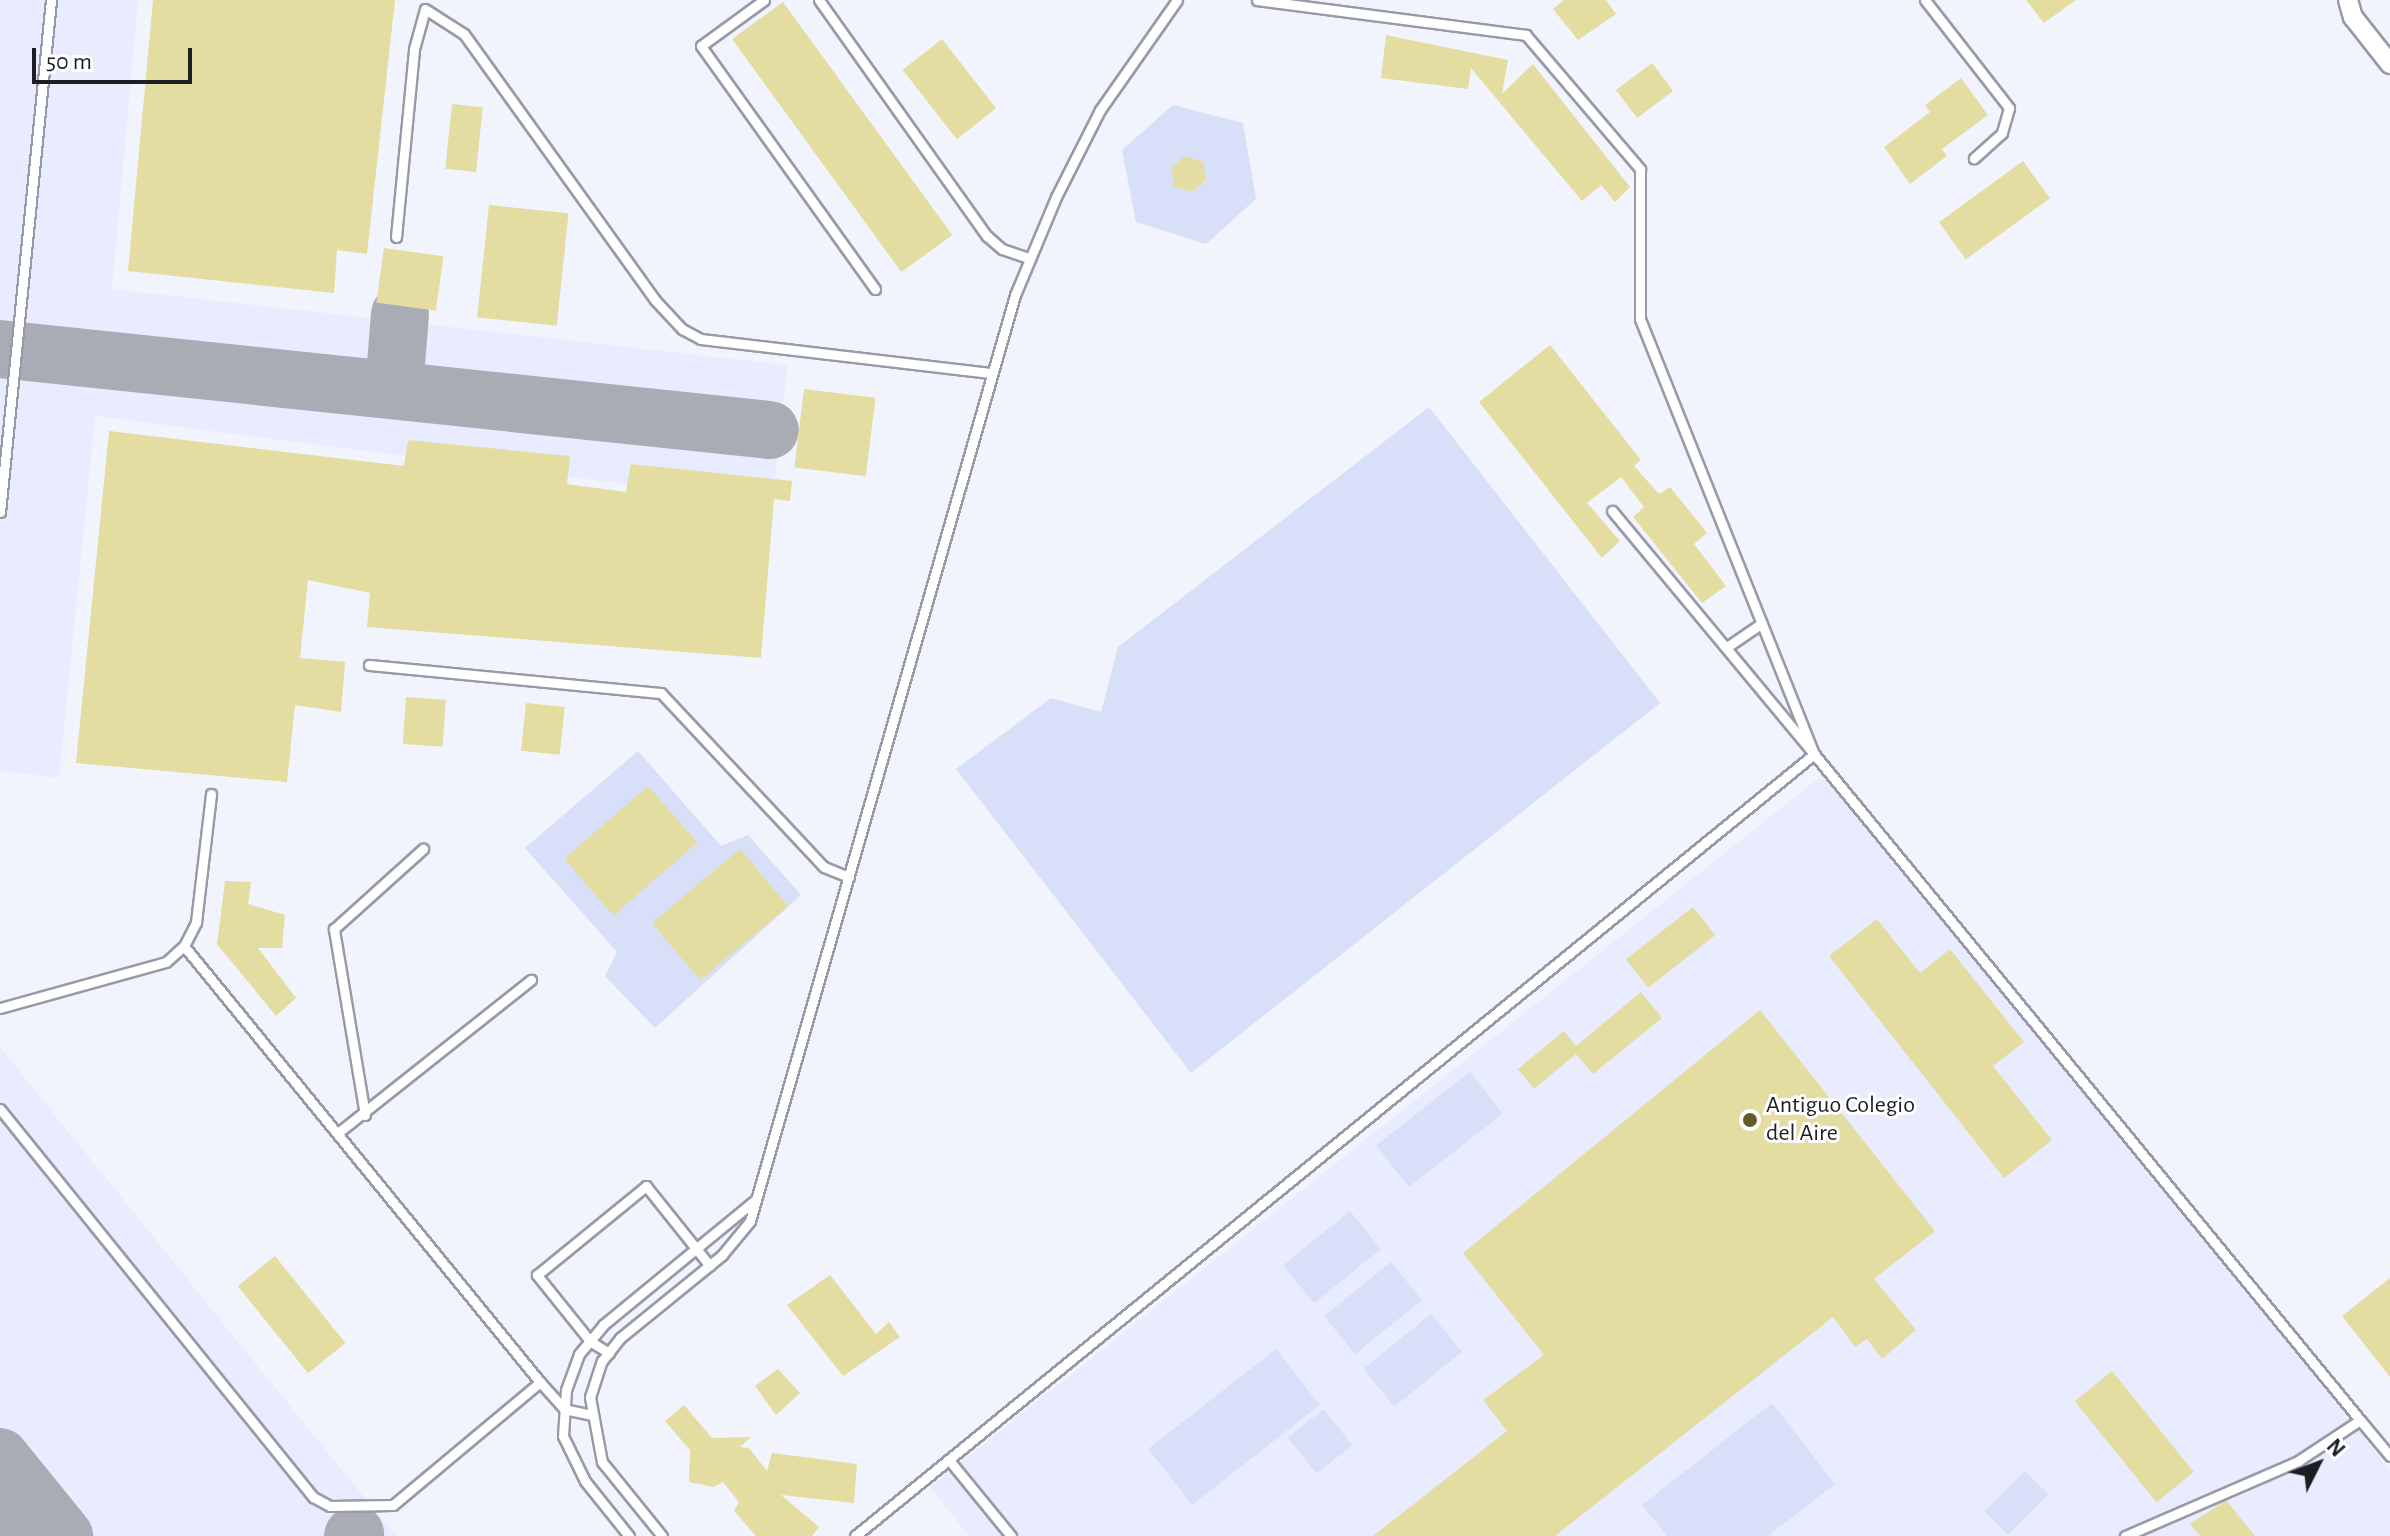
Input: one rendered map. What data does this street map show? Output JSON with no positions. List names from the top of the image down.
{
  "places": ["Antiguo Colegio del Aire"],
  "scale_bar": "50 m",
  "north": "top right"
}
